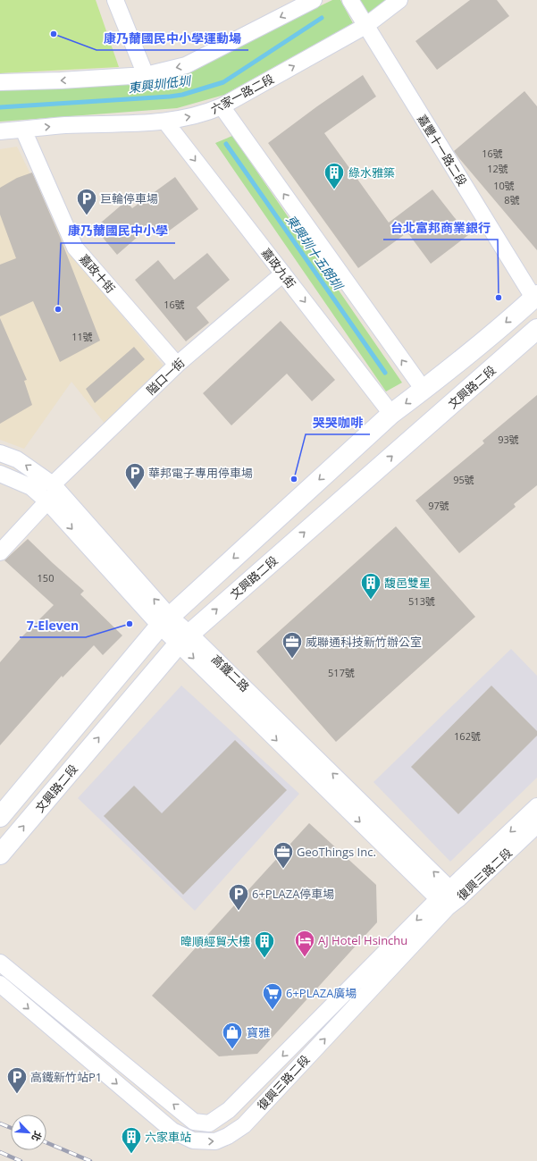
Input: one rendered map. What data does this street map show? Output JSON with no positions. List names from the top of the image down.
{
  "streets": {
    "street": [
      "六家一路二段",
      "嘉豐十一路二段",
      "嘉政九街",
      "嘉政十街",
      "隘口一街",
      "文興路二段",
      "高鐵二路",
      "復興三路二段"
    ]
  },
  "crossings": [
    ["六家一路二段", "嘉豐十一路二段"],
    ["六家一路二段", "嘉政九街"],
    ["六家一路二段", "嘉政十街"],
    ["嘉政九街", "隘口一街"],
    ["嘉政十街", "隘口一街"],
    ["隘口一街", "高鐵二路"],
    ["文興路二段", "高鐵二路"],
    ["高鐵二路", "復興三路二段"]
  ],
  "water": ["東興圳低圳", "東興圳十五朗圳"],
  "places": {
    "other": [
      "康乃薾國民中小學運動場",
      "台北富邦商業銀行",
      "康乃薾國民中小學",
      "哭哭咖啡",
      "7-Eleven"
    ],
    "building": [
      "綠水雅築",
      "馥邑雙星",
      "暐順經貿大樓",
      "六家車站"
    ],
    "parking": [
      "巨輪停車場",
      "華邦電子專用停車場",
      "6+PLAZA停車場",
      "高鐵新竹站P1"
    ],
    "office": ["威聯通科技新竹辦公室", "GeoThings Inc."],
    "hotel": ["AJ Hotel Hsinchu"],
    "supermarket": ["6+PLAZA廣場"],
    "shop": ["寶雅"]
  },
  "house_numbers": [
    "16號",
    "12號",
    "10號",
    "8號",
    "16號",
    "11號",
    "93號",
    "95號",
    "97號",
    "150",
    "513號",
    "517號",
    "162號"
  ],
  "north": "bottom right"
}
